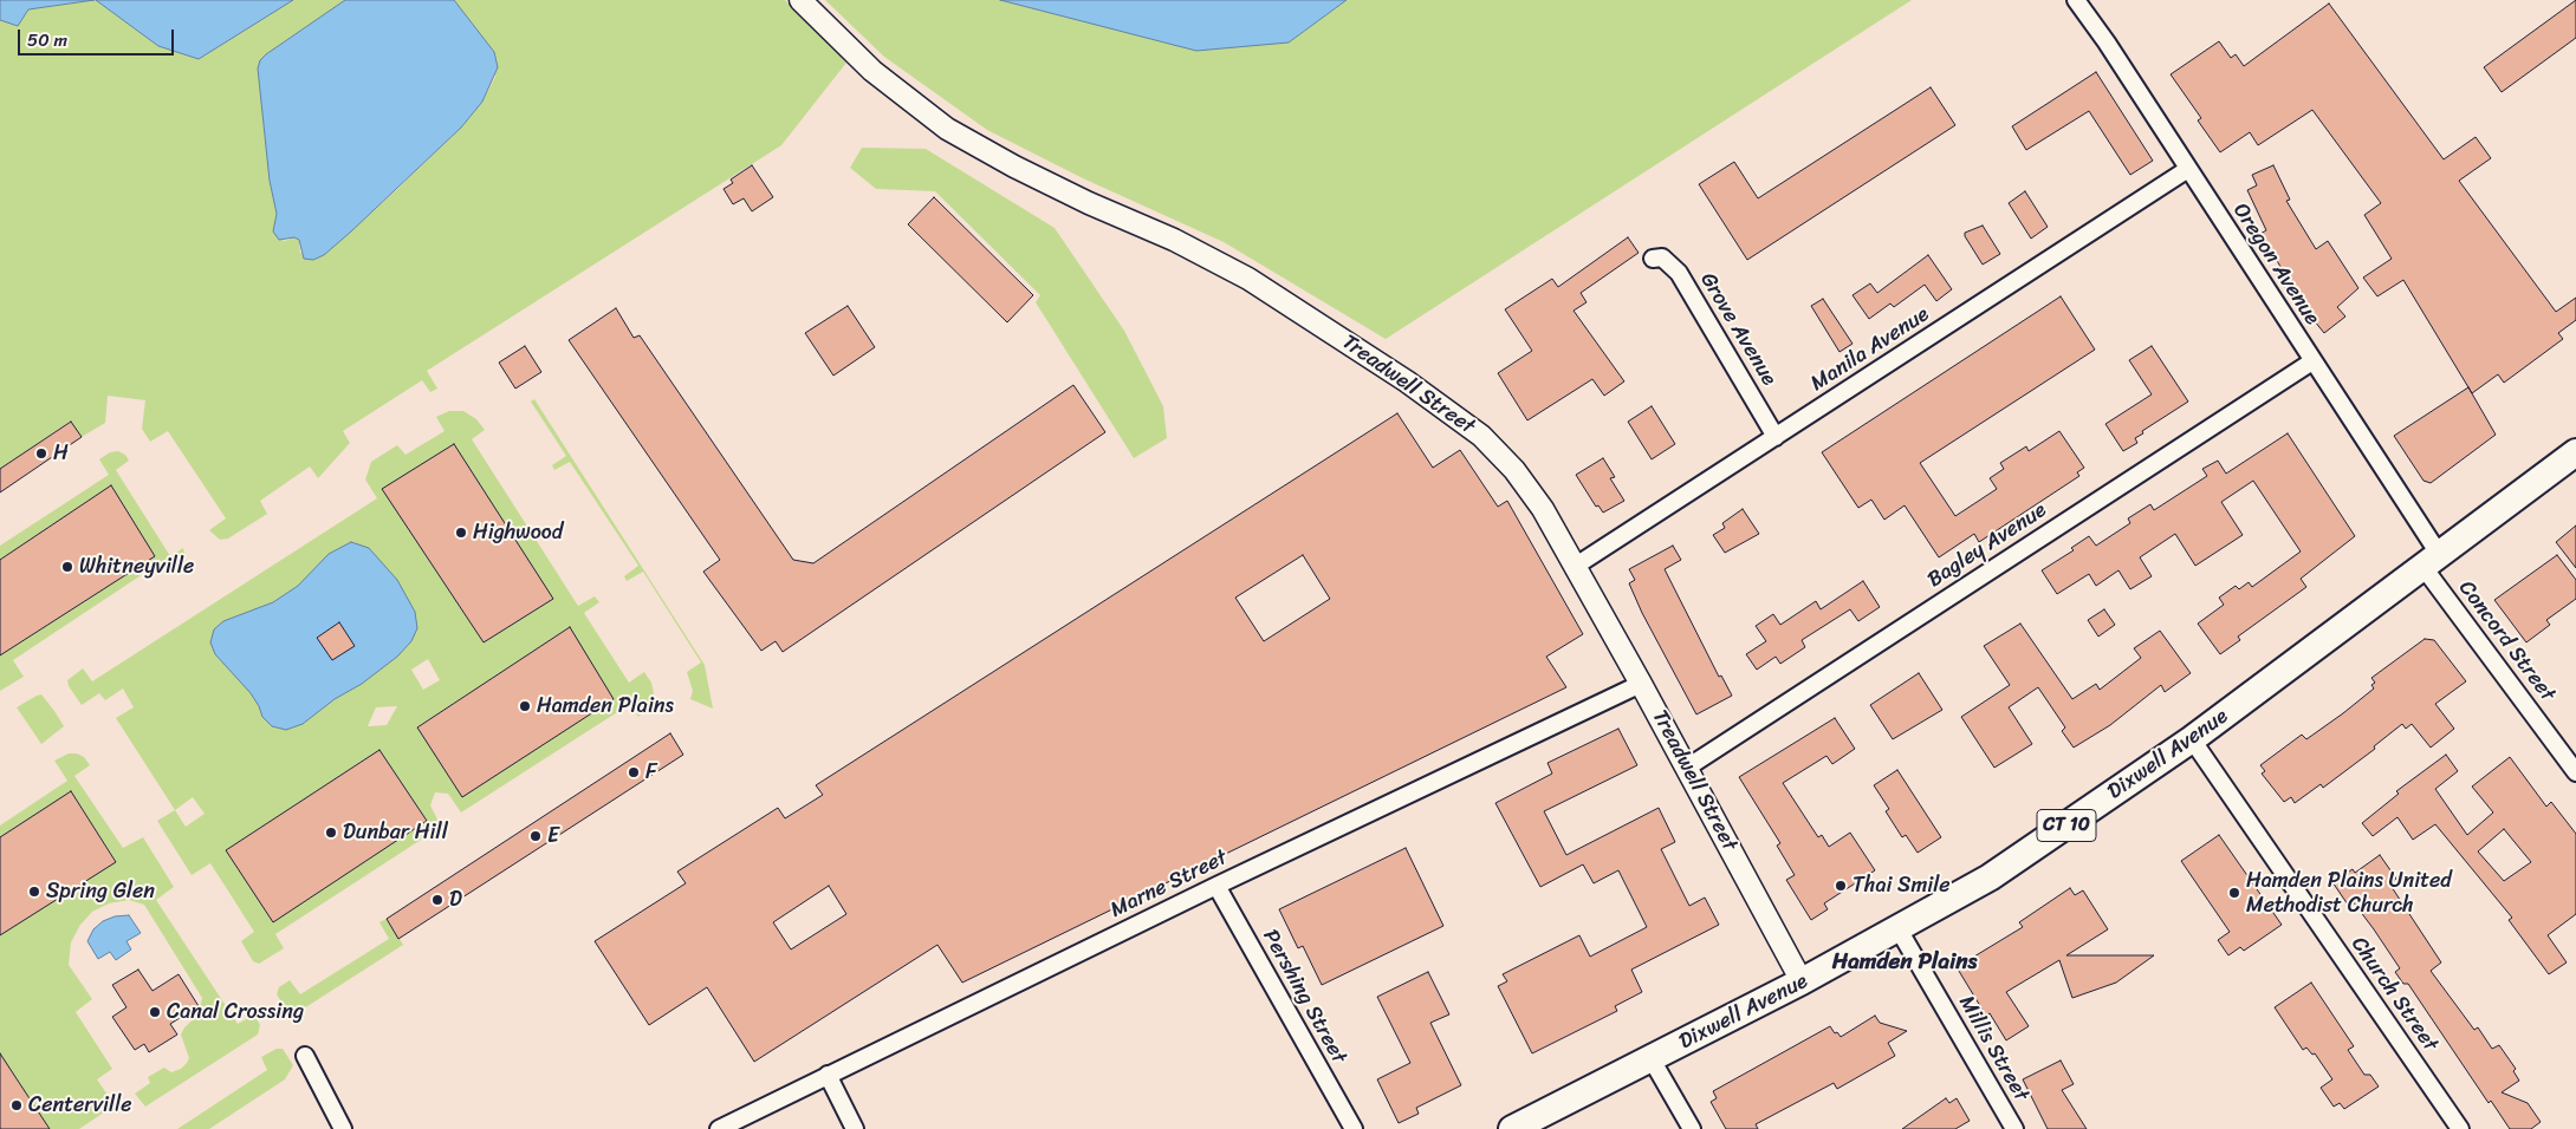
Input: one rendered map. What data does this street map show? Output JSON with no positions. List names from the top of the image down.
{
  "streets": {
    "main road": ["Dixwell Avenue", "CT 10"],
    "street": [
      "Oregon Avenue",
      "Grove Avenue",
      "Manila Avenue",
      "Treadwell Street",
      "Bagley Avenue",
      "Concord Street",
      "Marne Street",
      "Church Street",
      "Pershing Street",
      "Millis Street"
    ]
  },
  "crossings": [
    ["Oregon Avenue", "Manila Avenue"],
    ["Oregon Avenue", "Bagley Avenue"],
    ["Oregon Avenue", "Concord Street"],
    ["Oregon Avenue", "Dixwell Avenue"],
    ["Grove Avenue", "Manila Avenue"],
    ["Manila Avenue", "Treadwell Street"],
    ["Treadwell Street", "Bagley Avenue"],
    ["Treadwell Street", "Dixwell Avenue"],
    ["Treadwell Street", "Marne Street"],
    ["Concord Street", "Dixwell Avenue"],
    ["Dixwell Avenue", "Church Street"],
    ["Dixwell Avenue", "Millis Street"],
    ["Marne Street", "Pershing Street"]
  ],
  "districts": ["Hamden Plains"],
  "places": [
    "H",
    "Highwood",
    "Whitneyville",
    "Hamden Plains",
    "F",
    "Dunbar Hill",
    "E",
    "Thai Smile",
    "Spring Glen",
    "Hamden Plains United Methodist Church",
    "D",
    "Canal Crossing",
    "Centerville"
  ],
  "scale_bar": "50 m"
}
